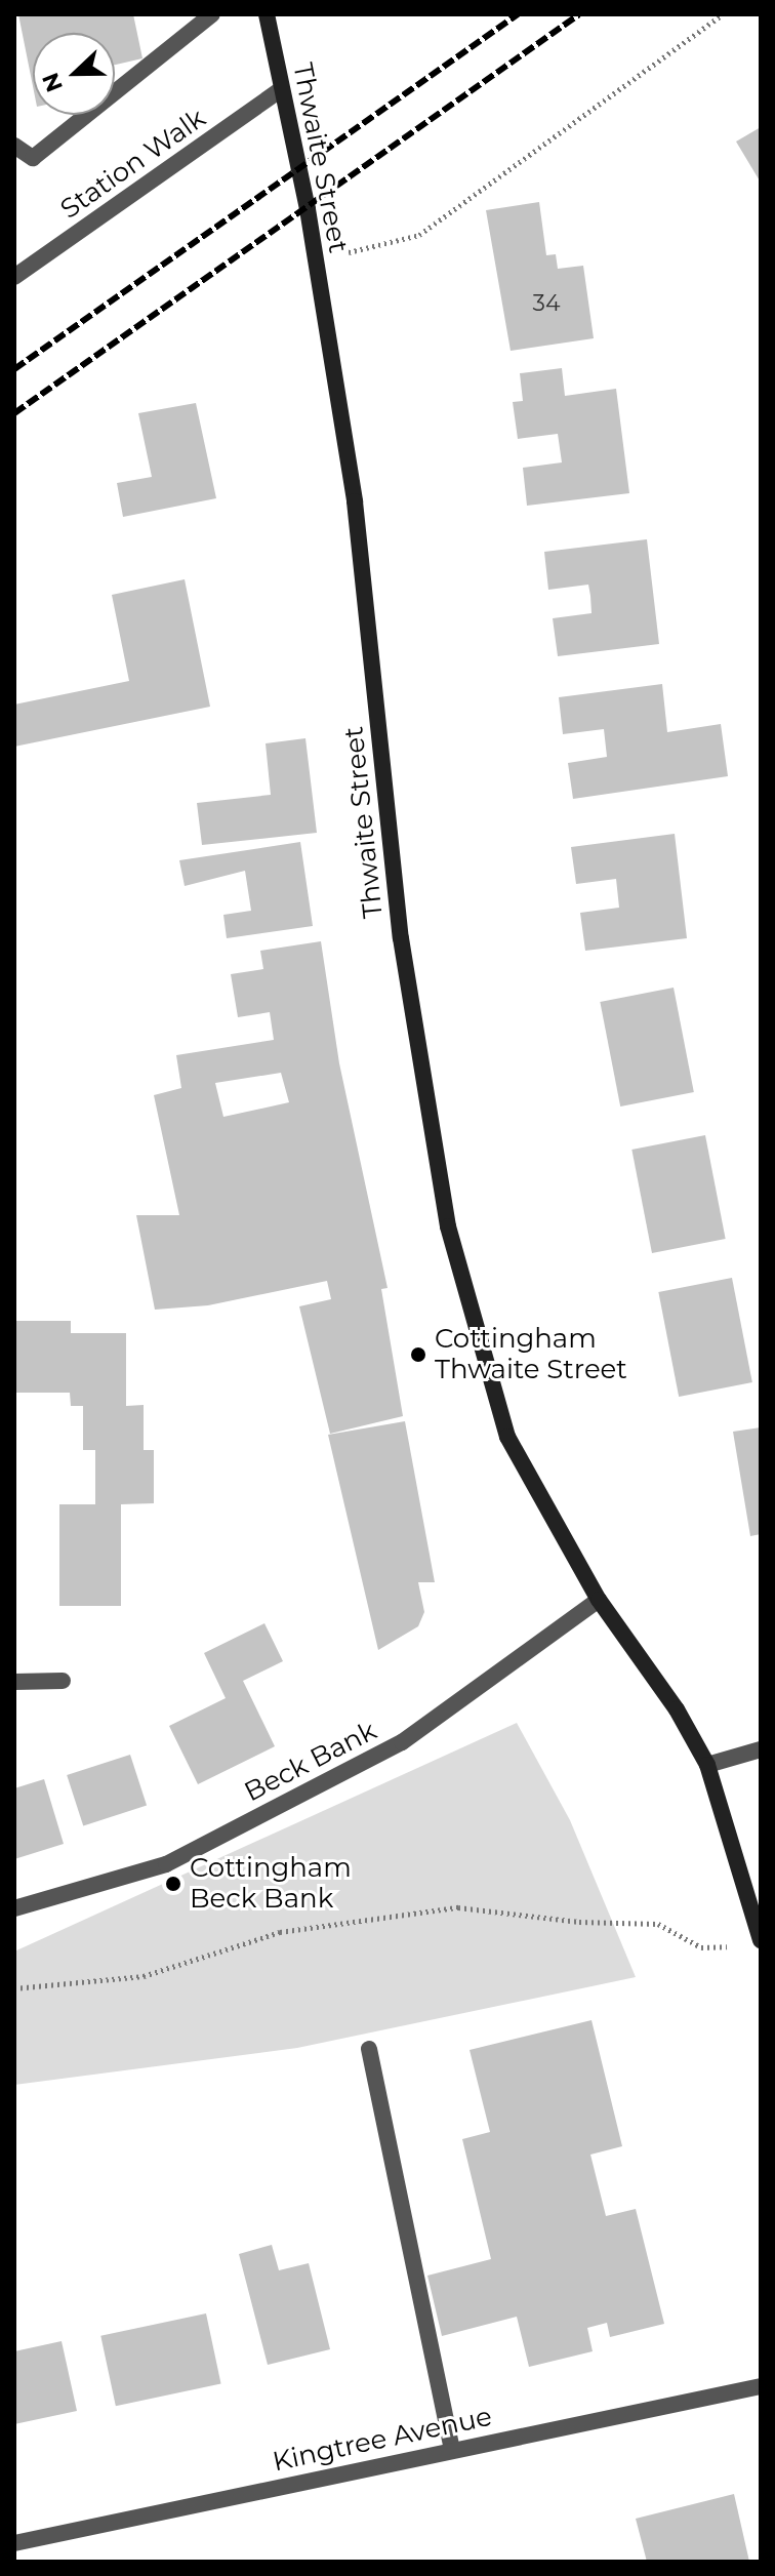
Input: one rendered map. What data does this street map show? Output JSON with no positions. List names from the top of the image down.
{
  "streets": {
    "main road": ["Thwaite Street"],
    "street": ["Station Walk", "Beck Bank", "Kingtree Avenue"]
  },
  "crossings": [
    ["Thwaite Street", "Station Walk"],
    ["Thwaite Street", "Beck Bank"]
  ],
  "places": ["Cottingham Thwaite Street", "Cottingham Beck Bank"],
  "house_numbers": ["34"],
  "north": "left"
}
